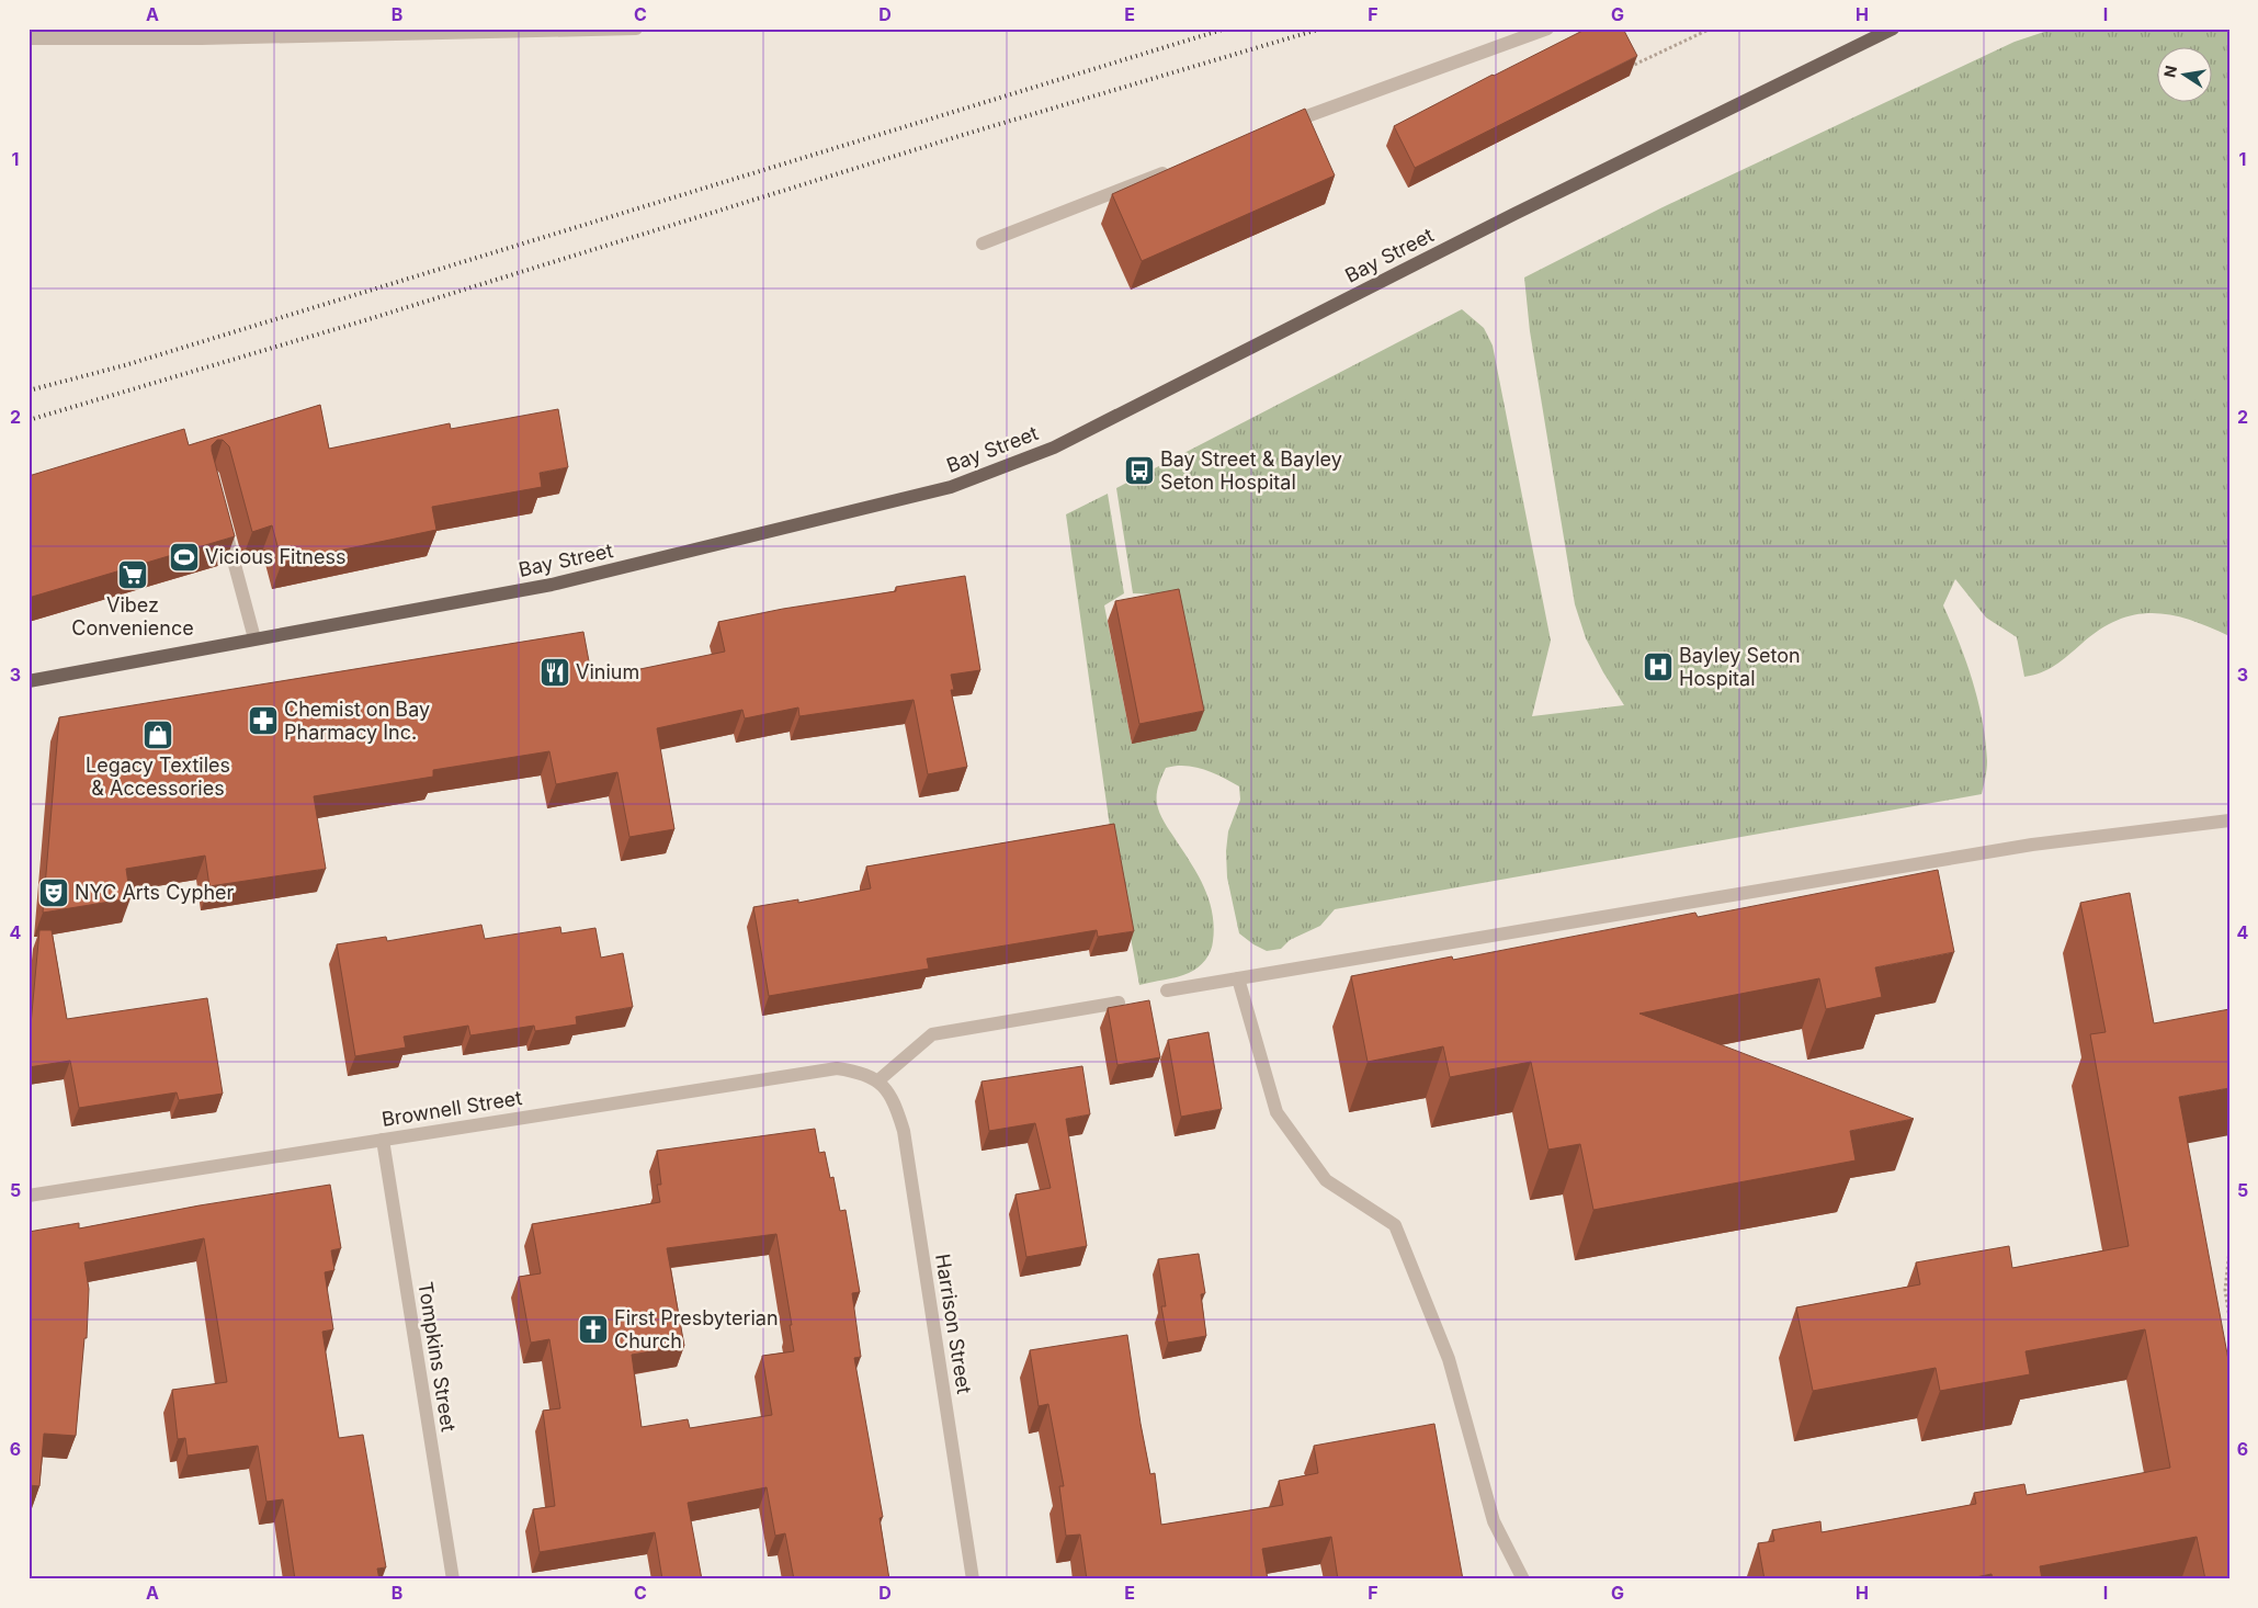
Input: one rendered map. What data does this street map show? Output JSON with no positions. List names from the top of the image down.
{
  "streets": {
    "main road": ["Bay Street"],
    "street": ["Brownell Street", "Harrison Street", "Tompkins Street"]
  },
  "crossings": [
    ["Brownell Street", "Harrison Street"],
    ["Brownell Street", "Tompkins Street"]
  ],
  "places": {
    "bus stop": ["Bay Street & Bayley Seton Hospital"],
    "sports": ["Vicious Fitness"],
    "supermarket": ["Vibez Convenience"],
    "hospital": ["Bayley Seton Hospital"],
    "restaurant": ["Vinium"],
    "pharmacy": ["Chemist on Bay Pharmacy Inc."],
    "shop": ["Legacy Textiles & Accessories"],
    "theatre": ["NYC Arts Cypher"],
    "church": ["First Presbyterian Church"]
  },
  "north": "left",
  "grid": {
    "columns": [
      "A",
      "B",
      "C",
      "D",
      "E",
      "F",
      "G",
      "H",
      "I"
    ],
    "rows": [
      "1",
      "2",
      "3",
      "4",
      "5",
      "6"
    ]
  }
}
